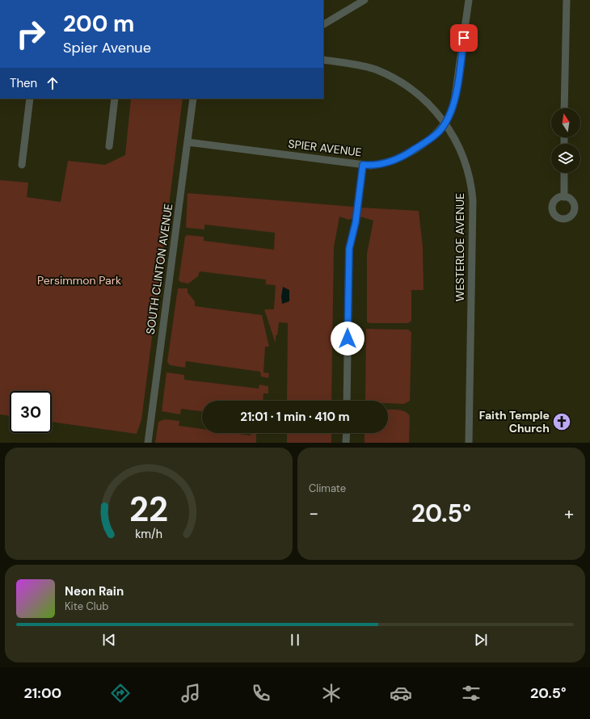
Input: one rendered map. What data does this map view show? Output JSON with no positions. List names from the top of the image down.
{
  "streets": {
    "street": ["SPIER AVENUE", "WESTERLOE AVENUE", "SOUTH CLINTON AVENUE"]
  },
  "crossings": [
    ["SPIER AVENUE", "WESTERLOE AVENUE"],
    ["SPIER AVENUE", "SOUTH CLINTON AVENUE"]
  ],
  "parks": ["Persimmon Park"],
  "places": {
    "church": ["Faith Temple Church"]
  },
  "north": "top",
  "page": {
    "turn": ["200 m", "Spier Avenue"],
    "then": "Then",
    "limit": "30",
    "trip": "21:01 · 1 min · 410 m",
    "tile": "Climate",
    "heat": ["−", "20.5°", "+"],
    "song": ["Neon Rain", "Kite Club"],
    "tabs": ["21:00", "20.5°"],
    "gauge": ["22", "km/h"]
  }
}
